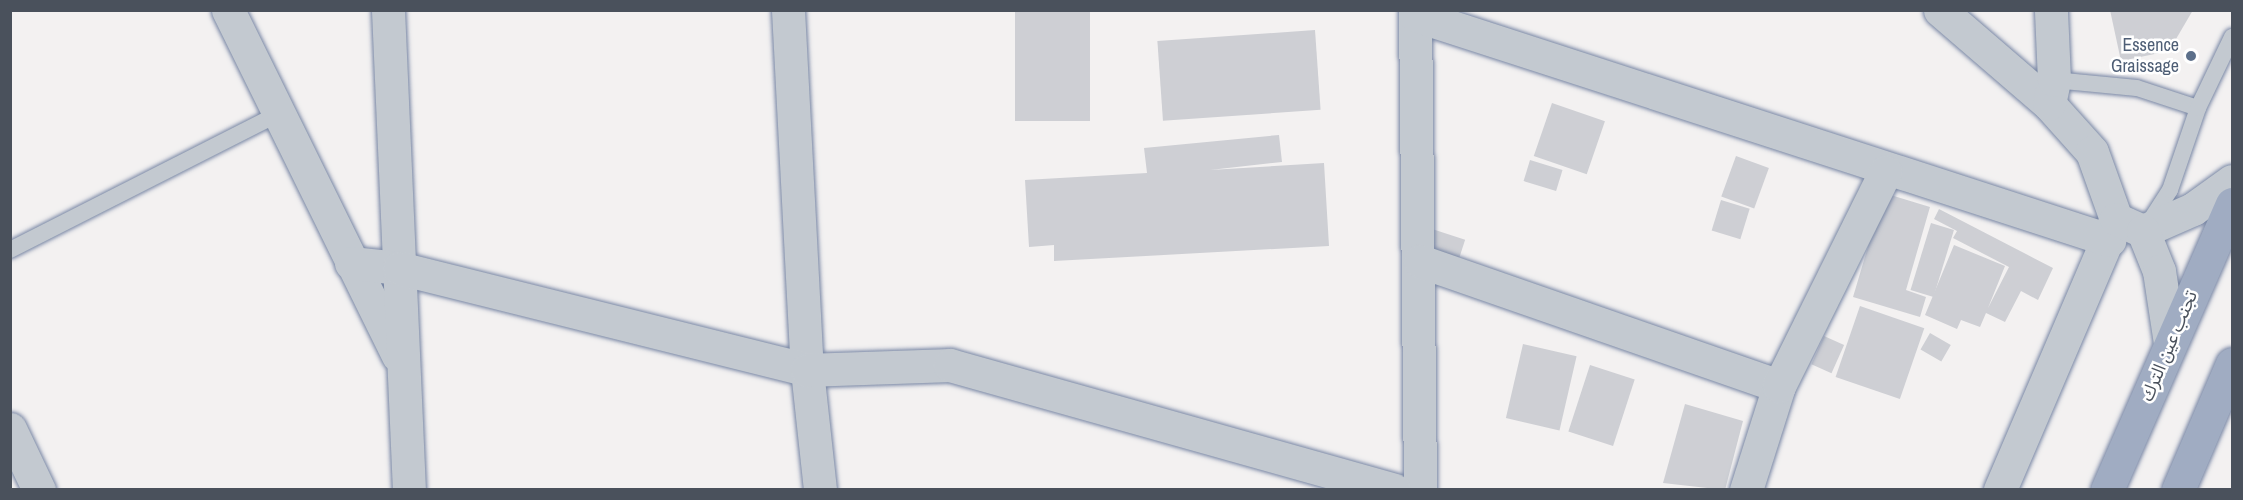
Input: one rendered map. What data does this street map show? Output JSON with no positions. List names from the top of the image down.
{
  "streets": {
    "highway": ["تجنب عين الترك"]
  },
  "places": ["Essence Graissage"]
}
